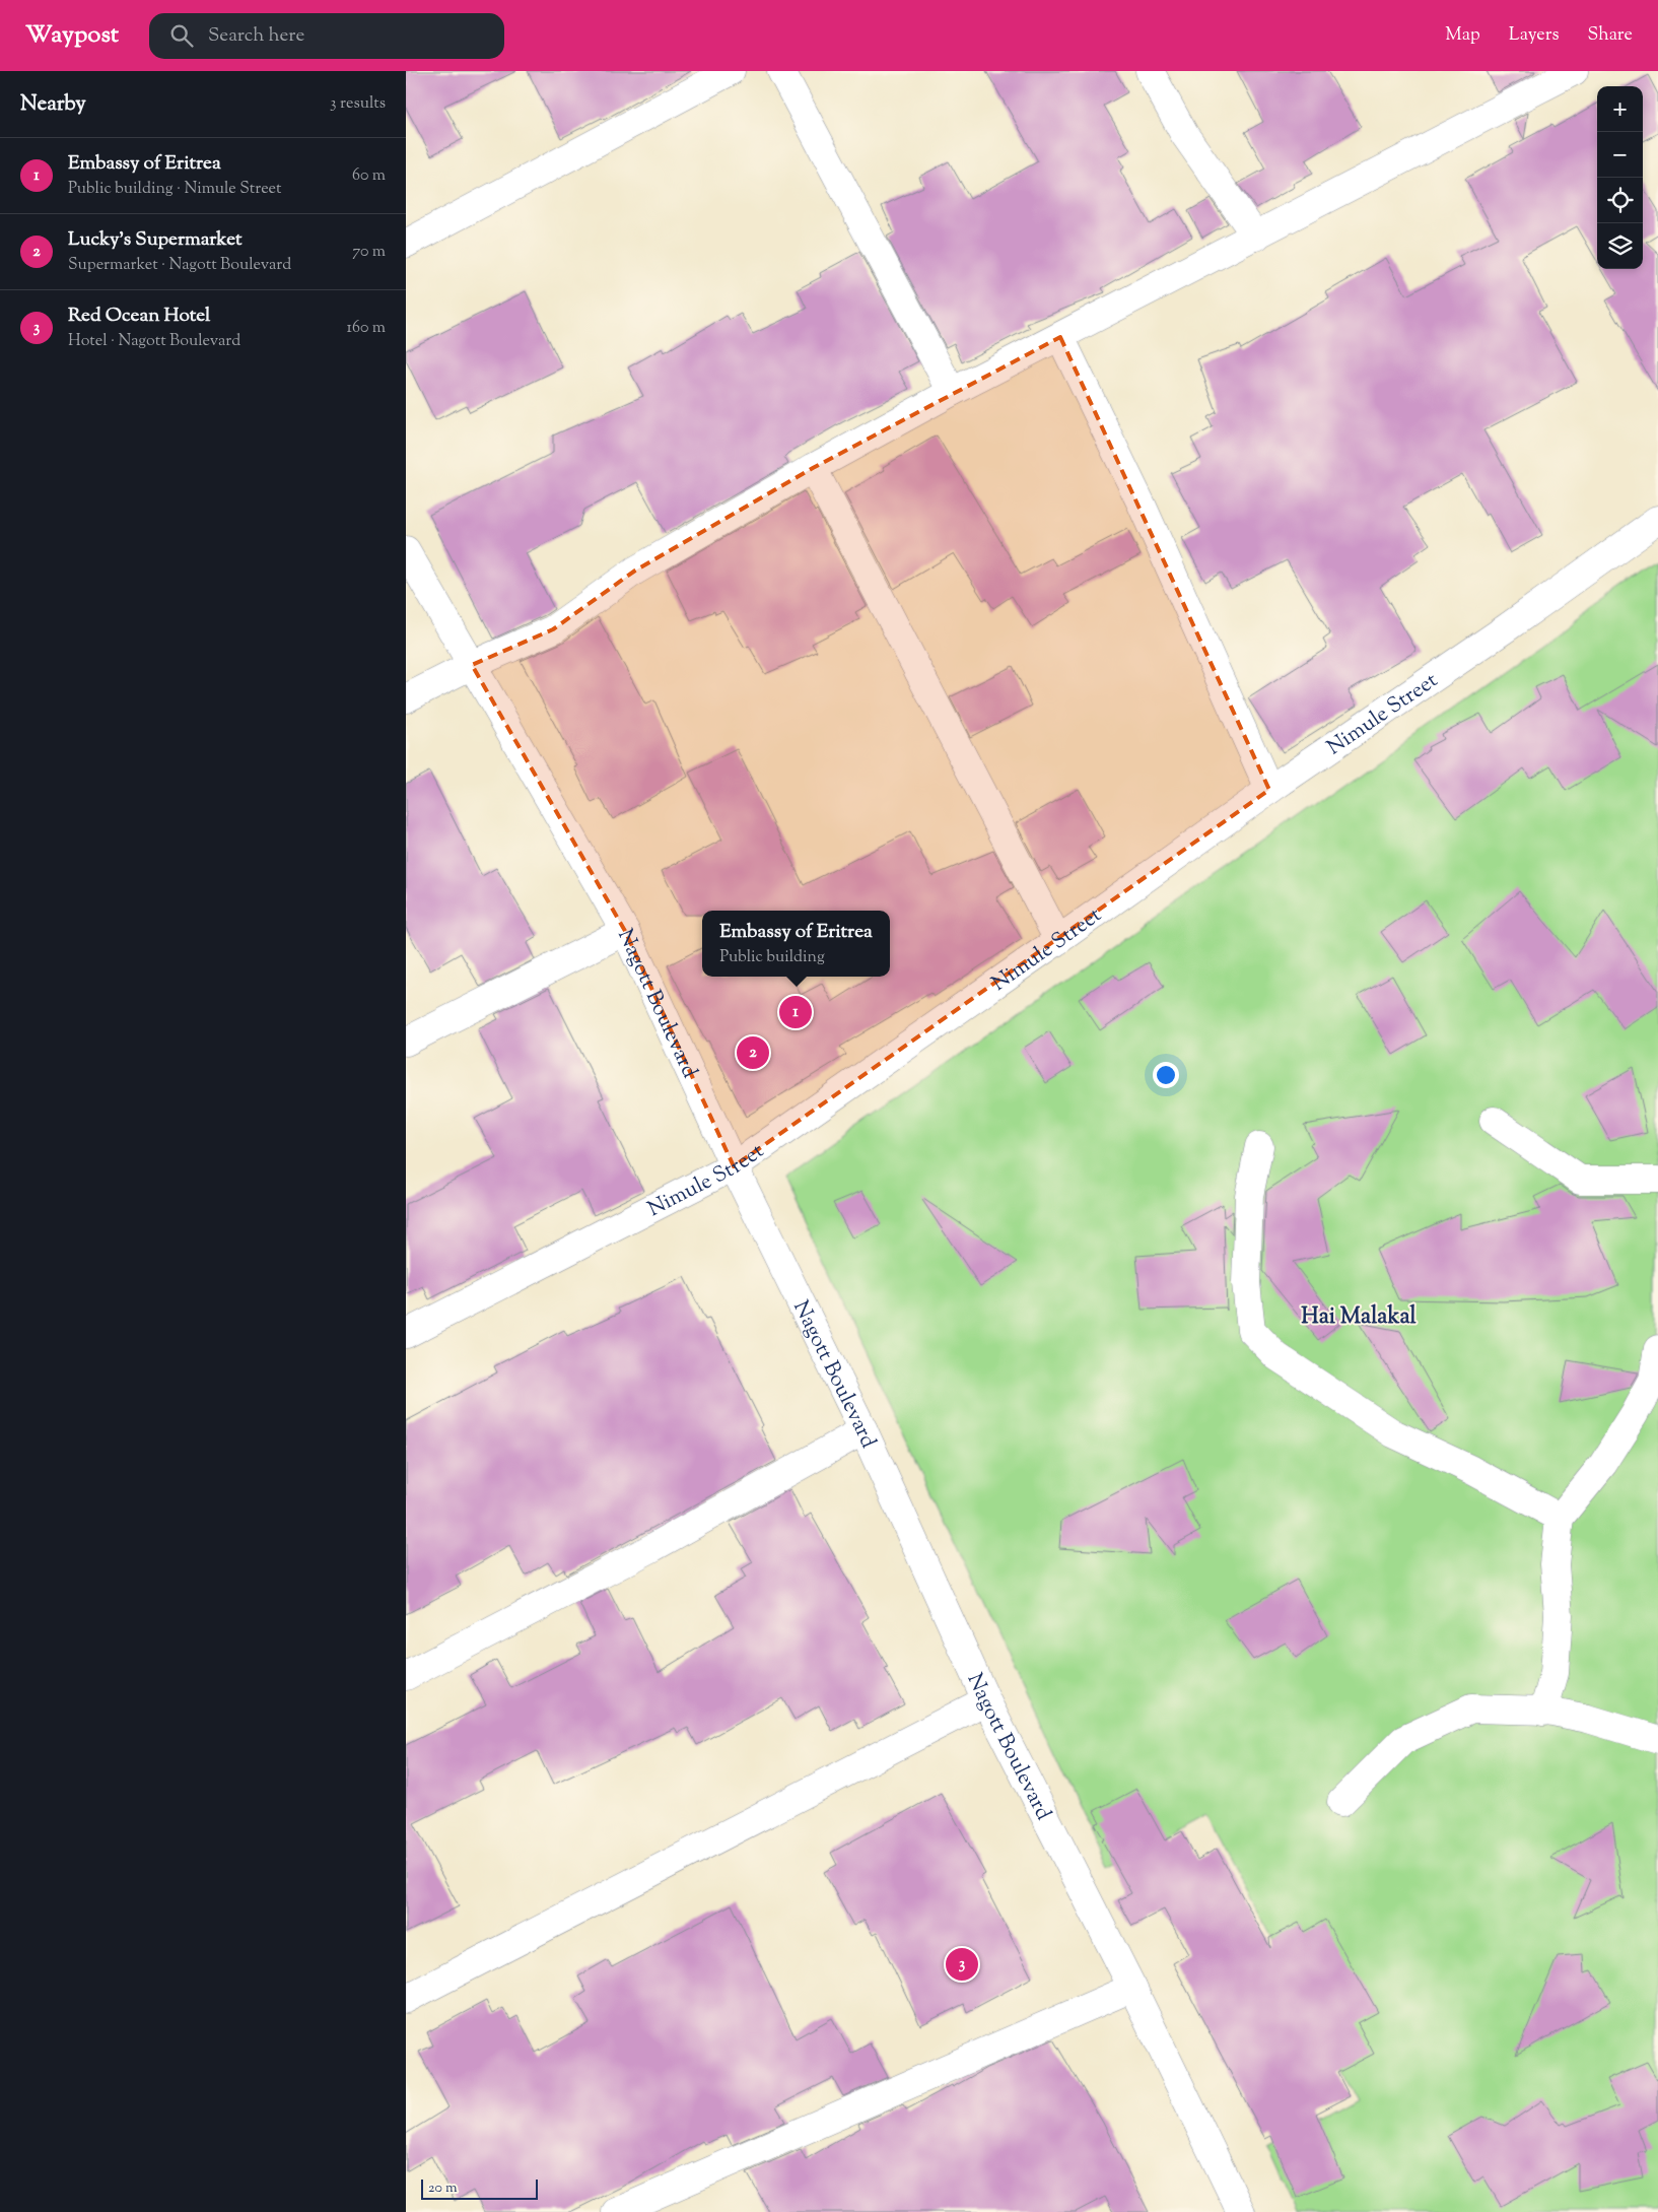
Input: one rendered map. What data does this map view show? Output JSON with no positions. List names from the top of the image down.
{
  "streets": {
    "street": ["Nimule Street", "Nagott Boulevard"]
  },
  "crossings": [
    ["Nimule Street", "Nagott Boulevard"]
  ],
  "districts": ["Hai Malakal"],
  "scale_bar": "20 m",
  "page": {
    "header": "Waypost",
    "search": "Search here",
    "nav": ["Map", "Layers", "Share"],
    "heading": ["Nearby", "3 results"],
    "map_buttons": ["+", "−"],
    "list": [
      {
        "mark": "1",
        "name": "Embassy of Eritrea",
        "note": "Public building · Nimule Street",
        "value": "60 m"
      },
      {
        "mark": "2",
        "name": "Lucky's Supermarket",
        "note": "Supermarket · Nagott Boulevard",
        "value": "70 m"
      },
      {
        "mark": "3",
        "name": "Red Ocean Hotel",
        "note": "Hotel · Nagott Boulevard",
        "value": "160 m"
      }
    ],
    "popup": ["Embassy of Eritrea", "Public building"],
    "pins": ["1", "2", "3"],
    "scale": "20 m"
  }
}
